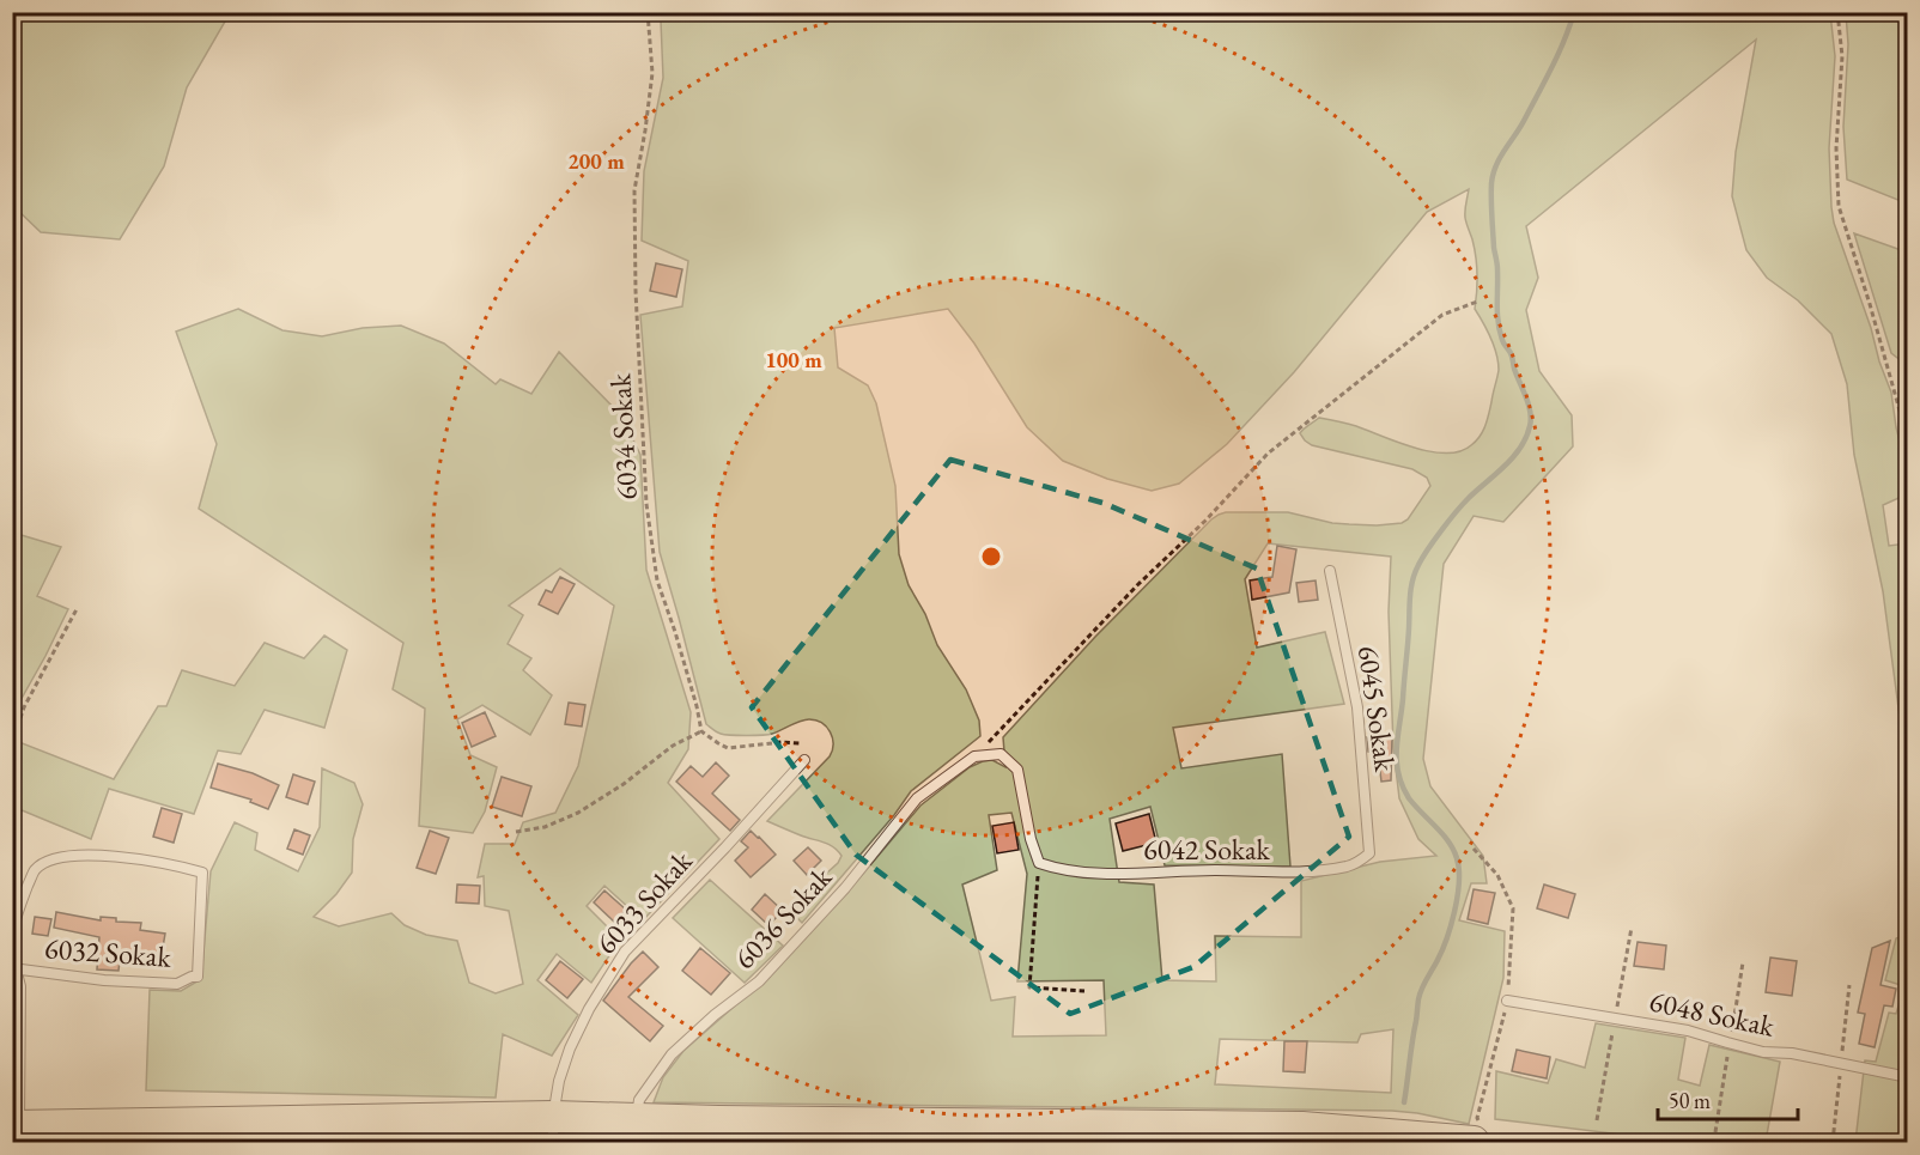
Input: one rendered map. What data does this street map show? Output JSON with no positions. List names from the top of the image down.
{
  "streets": {
    "lane": [
      "6045 Sokak",
      "6042 Sokak",
      "6033 Sokak",
      "6036 Sokak",
      "6032 Sokak",
      "6048 Sokak"
    ],
    "path": ["6034 Sokak"]
  },
  "crossings": [
    ["6045 Sokak", "6042 Sokak"]
  ],
  "scale_bar": "50 m",
  "rings": ["200 m", "100 m"]
}
